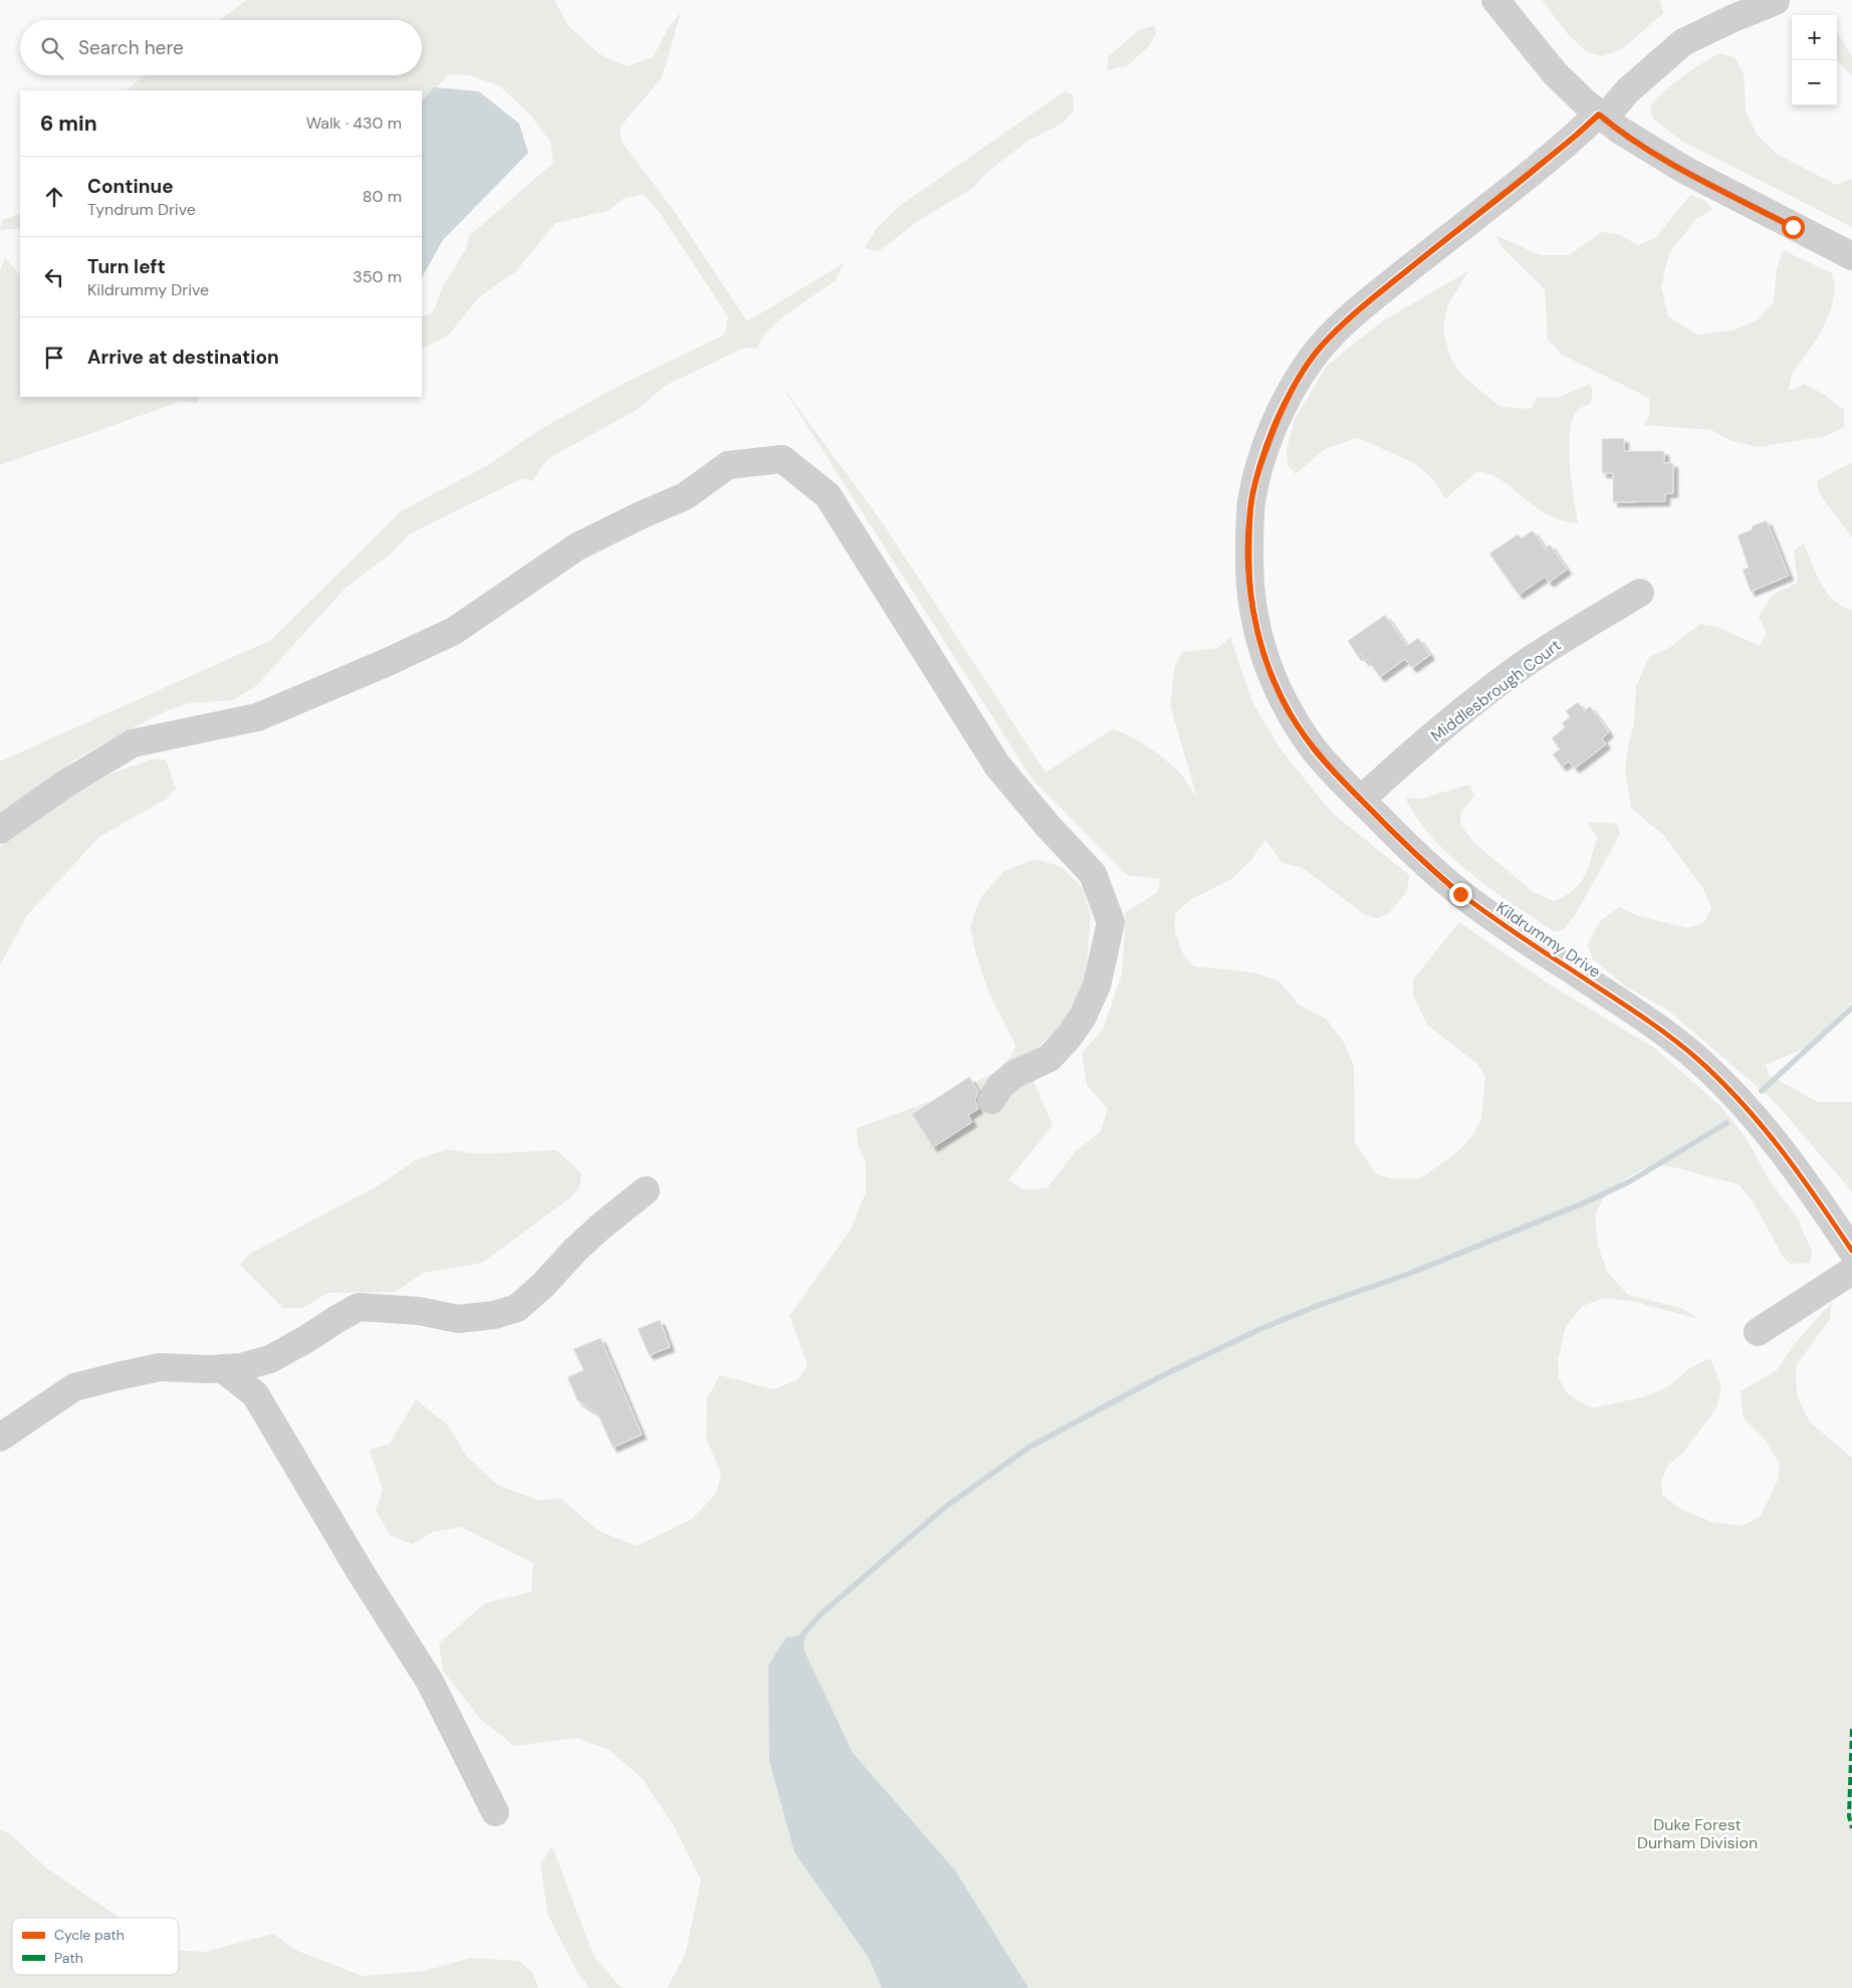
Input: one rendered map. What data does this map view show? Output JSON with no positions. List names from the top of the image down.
{
  "streets": {
    "street": ["Middlesbrough Court", "Kildrummy Drive"]
  },
  "crossings": [
    ["Middlesbrough Court", "Kildrummy Drive"]
  ],
  "parks": ["Duke Forest Durham Division"],
  "legend": ["Cycle path", "Path"],
  "page": {
    "map_buttons": ["+", "−"],
    "search": "Search here",
    "heading": ["6 min", "Walk · 430 m"],
    "list": [
      ["Continue", "Tyndrum Drive", "80 m"],
      ["Turn left", "Kildrummy Drive", "350 m"],
      "Arrive at destination"
    ]
  }
}
